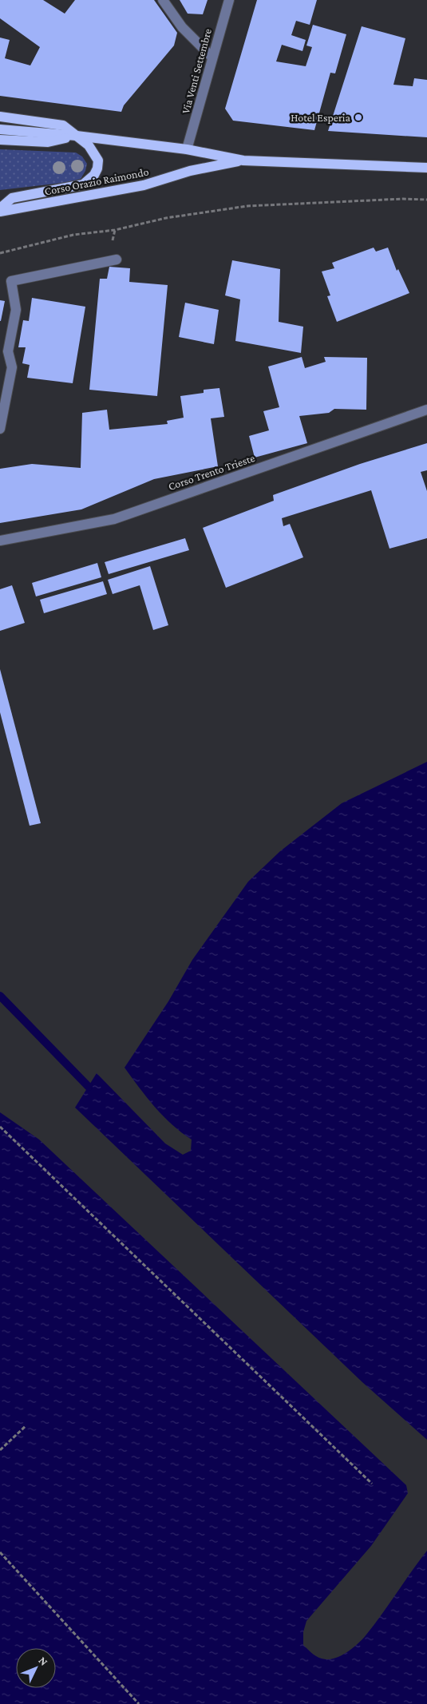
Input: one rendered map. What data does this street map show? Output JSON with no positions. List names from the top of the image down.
{
  "streets": {
    "main road": ["Corso Orazio Raimondo"],
    "street": ["Via Venti Settembre", "Corso Trento Trieste"]
  },
  "crossings": [
    ["Via Venti Settembre", "Corso Orazio Raimondo"]
  ],
  "places": ["Hotel Esperia"],
  "north": "top right"
}
